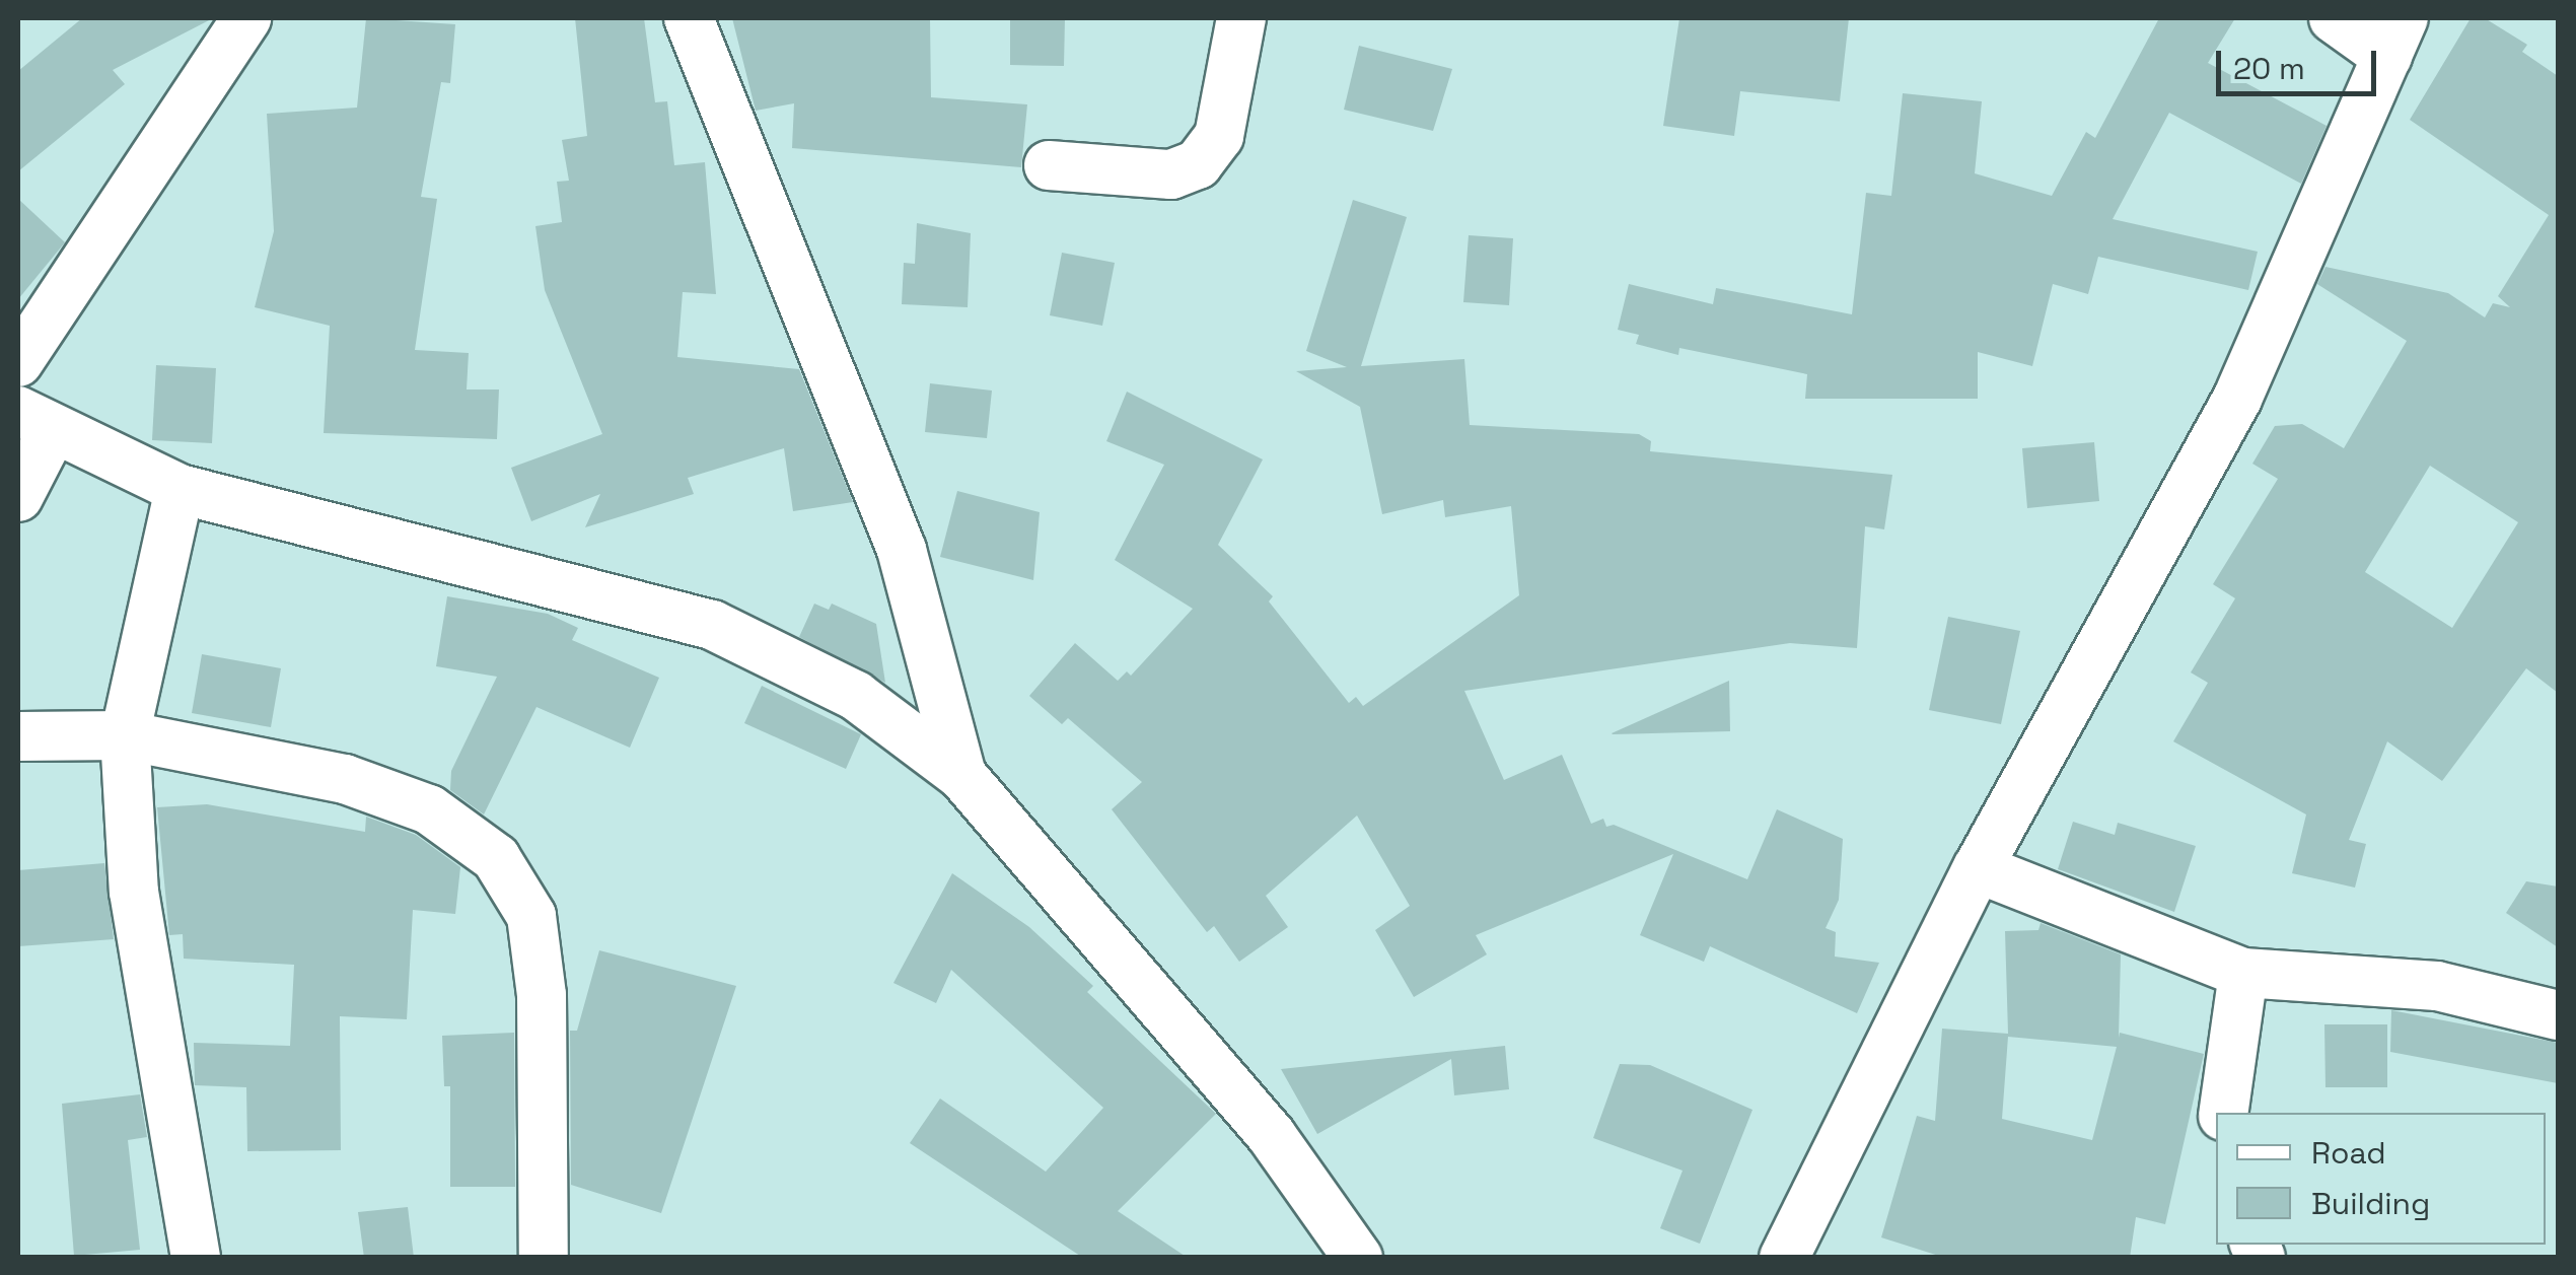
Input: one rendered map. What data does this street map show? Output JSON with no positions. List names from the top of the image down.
{
  "legend": ["Road", "Building"],
  "scale_bar": "20 m"
}
